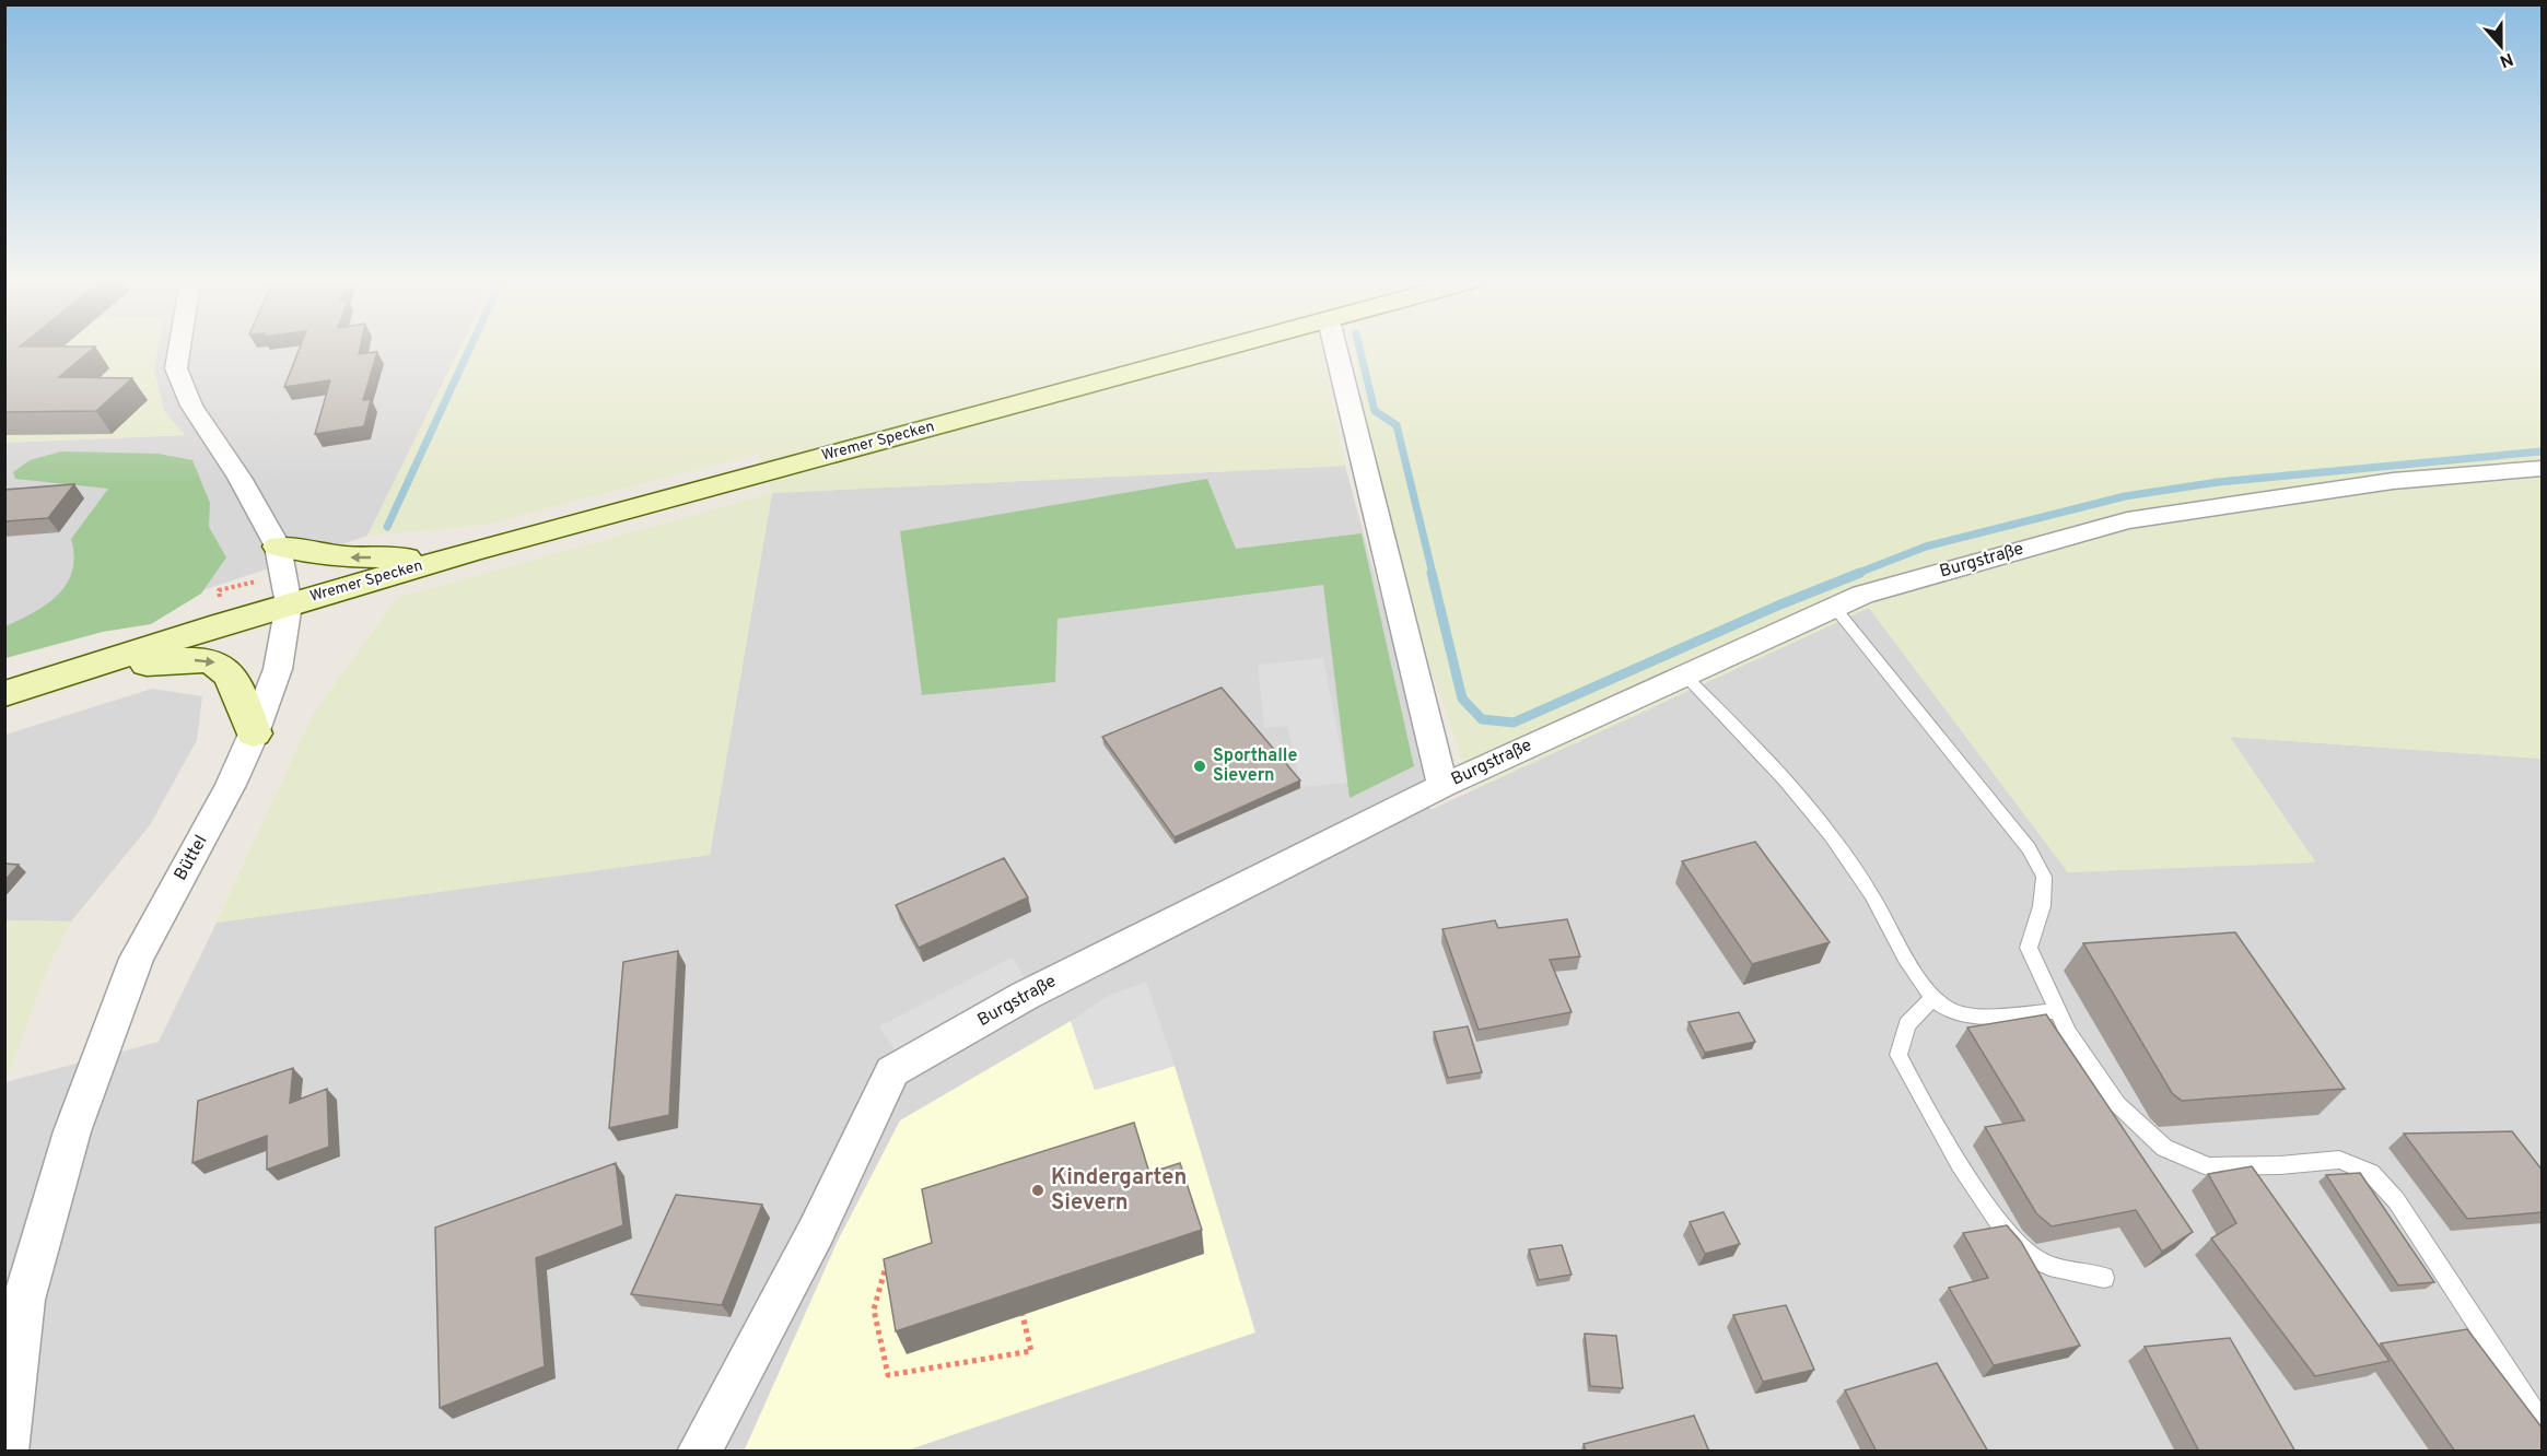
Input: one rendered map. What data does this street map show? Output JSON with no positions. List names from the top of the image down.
{
  "streets": {
    "street": ["Wremer Specken", "Burgstraße", "Büttel"]
  },
  "crossings": [
    ["Wremer Specken", "Büttel"]
  ],
  "places": ["Sporthalle Sievern", "Kindergarten Sievern"],
  "north": "bottom"
}
